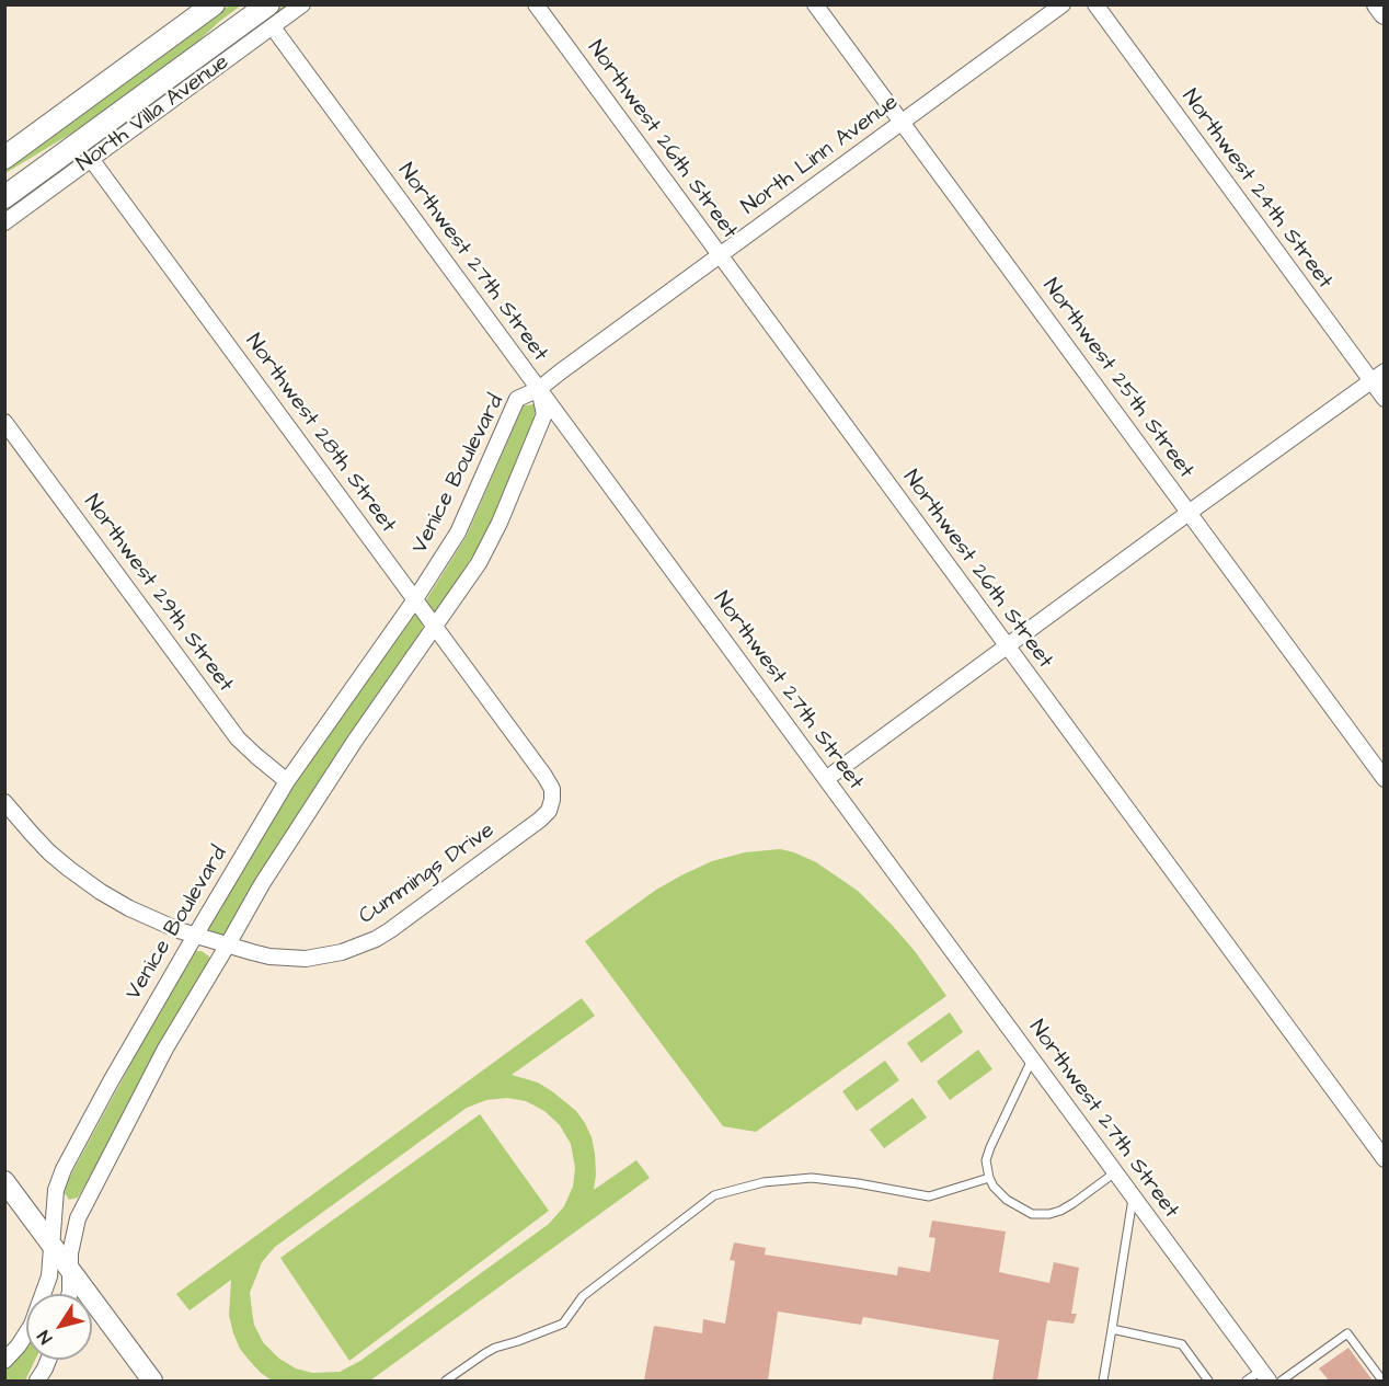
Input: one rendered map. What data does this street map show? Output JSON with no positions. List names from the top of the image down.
{
  "streets": {
    "main road": ["North Villa Avenue"],
    "street": [
      "Northwest 26th Street",
      "North Linn Avenue",
      "Northwest 24th Street",
      "Northwest 27th Street",
      "Northwest 25th Street",
      "Northwest 28th Street",
      "Venice Boulevard",
      "Northwest 29th Street",
      "Cummings Drive"
    ]
  },
  "crossings": [
    ["North Villa Avenue", "Northwest 27th Street"],
    ["North Villa Avenue", "Northwest 28th Street"],
    ["Northwest 26th Street", "North Linn Avenue"],
    ["North Linn Avenue", "Northwest 27th Street"],
    ["North Linn Avenue", "Northwest 25th Street"],
    ["North Linn Avenue", "Venice Boulevard"],
    ["Northwest 27th Street", "Venice Boulevard"],
    ["Northwest 28th Street", "Venice Boulevard"],
    ["Northwest 28th Street", "Cummings Drive"],
    ["Venice Boulevard", "Northwest 29th Street"],
    ["Venice Boulevard", "Cummings Drive"]
  ],
  "north": "bottom left"
}
